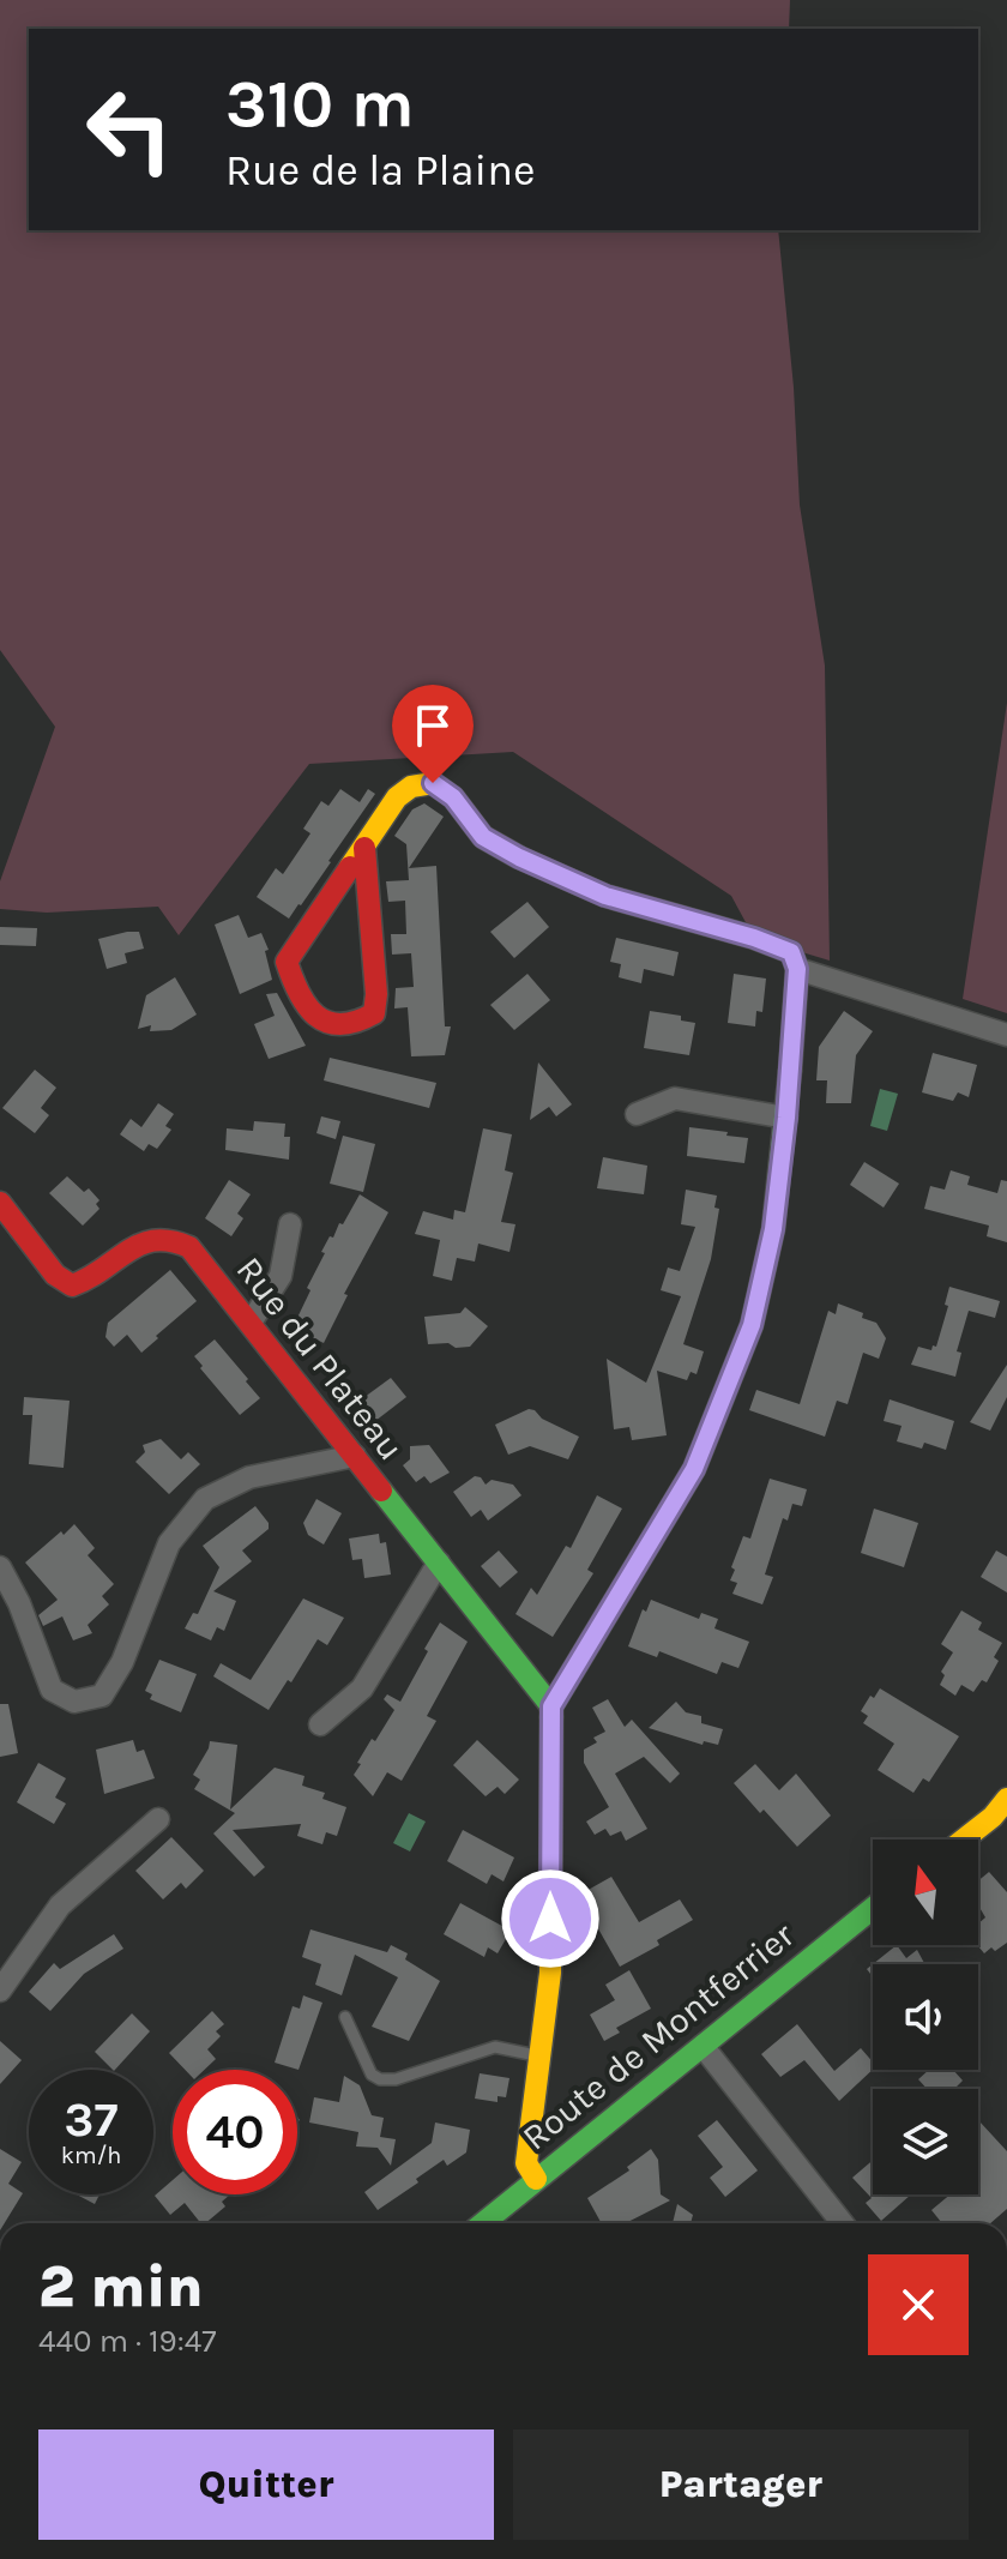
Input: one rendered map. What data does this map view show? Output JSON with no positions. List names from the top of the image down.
{
  "streets": {
    "street": ["Rue du Plateau", "Route de Montferrier"]
  },
  "north": "top",
  "page": {
    "turn": ["310 m", "Rue de la Plaine"],
    "speed": "37 km/h",
    "limit": "40",
    "heading": ["2 min", "440 m · 19:47"],
    "buttons": ["Quitter", "Partager"]
  }
}
